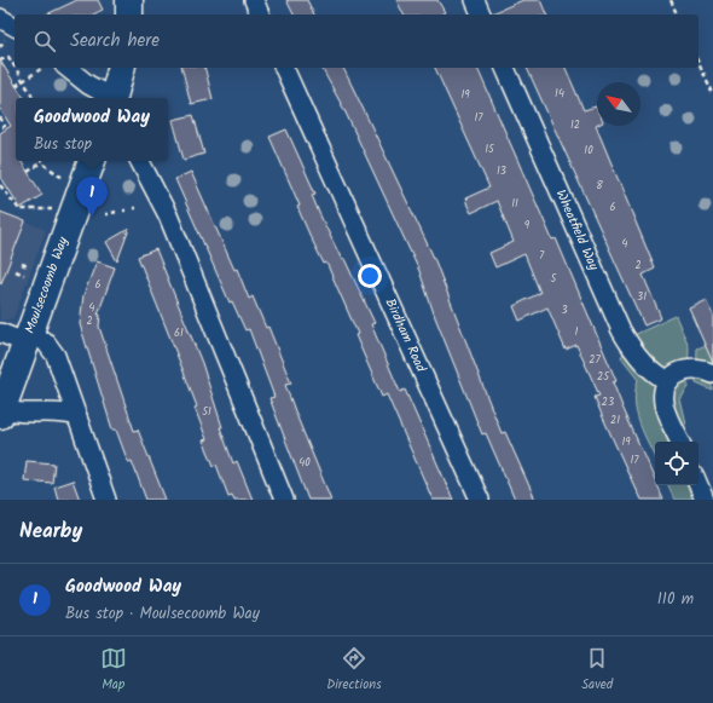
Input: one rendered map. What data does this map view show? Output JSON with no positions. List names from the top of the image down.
{
  "streets": {
    "street": ["Wheatfield Way", "Moulsecoomb Way", "Birdham Road"]
  },
  "house_numbers": [
    "14",
    "19",
    "17",
    "12",
    "15",
    "10",
    "13",
    "8",
    "11",
    "6",
    "9",
    "4",
    "7",
    "2",
    "5",
    "6",
    "31",
    "4",
    "3",
    "2",
    "1",
    "61",
    "27",
    "25",
    "23",
    "51",
    "21",
    "19",
    "17",
    "40"
  ],
  "north": "top left",
  "page": {
    "search": "Search here",
    "popup": ["Goodwood Way", "Bus stop"],
    "pins": "1",
    "heading": "Nearby",
    "list": [
      {
        "mark": "1",
        "name": "Goodwood Way",
        "note": "Bus stop · Moulsecoomb Way",
        "value": "110 m"
      }
    ],
    "nav": ["Map", "Directions", "Saved"]
  }
}
